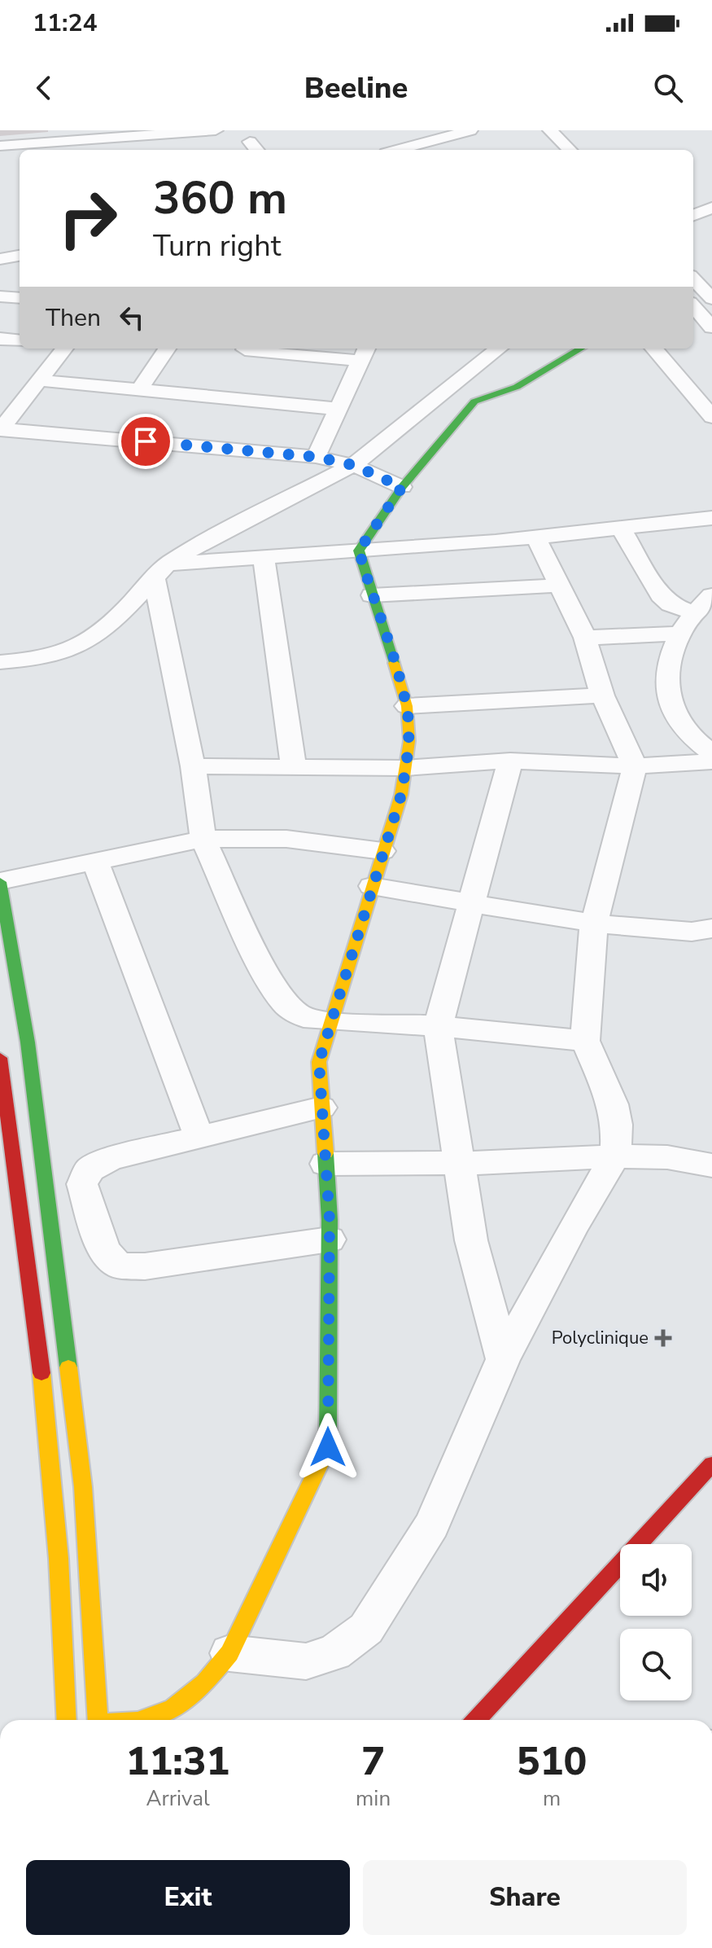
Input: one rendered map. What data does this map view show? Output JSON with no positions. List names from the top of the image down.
{
  "places": {
    "health": ["Polyclinique"]
  },
  "page": {
    "status": "11:24",
    "header": "Beeline",
    "turn": ["360 m", "Turn right"],
    "then": "Then",
    "eta": [
      "11:31",
      "Arrival",
      "7",
      "min",
      "510",
      "m"
    ],
    "buttons": ["Exit", "Share"]
  }
}
